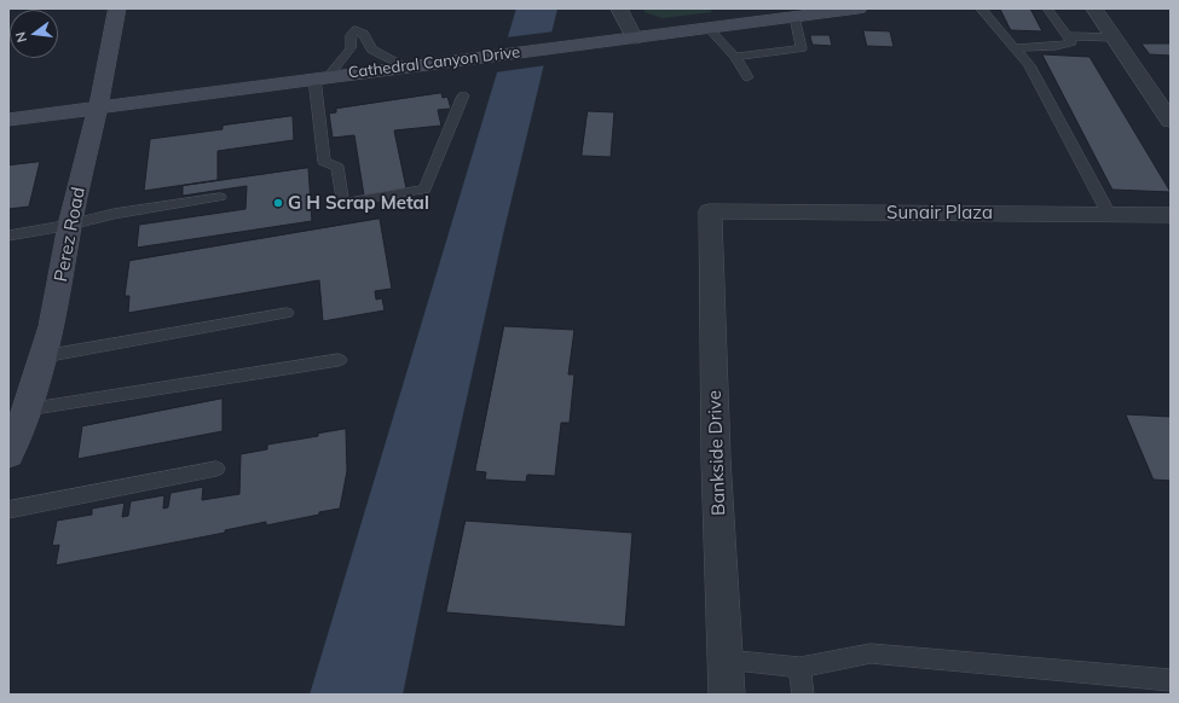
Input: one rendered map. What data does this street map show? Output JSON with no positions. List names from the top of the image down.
{
  "streets": {
    "street": [
      "Cathedral Canyon Drive",
      "Sunair Plaza",
      "Perez Road",
      "Bankside Drive"
    ]
  },
  "crossings": [
    ["Cathedral Canyon Drive", "Perez Road"],
    ["Sunair Plaza", "Bankside Drive"]
  ],
  "places": ["G H Scrap Metal"],
  "north": "left"
}
